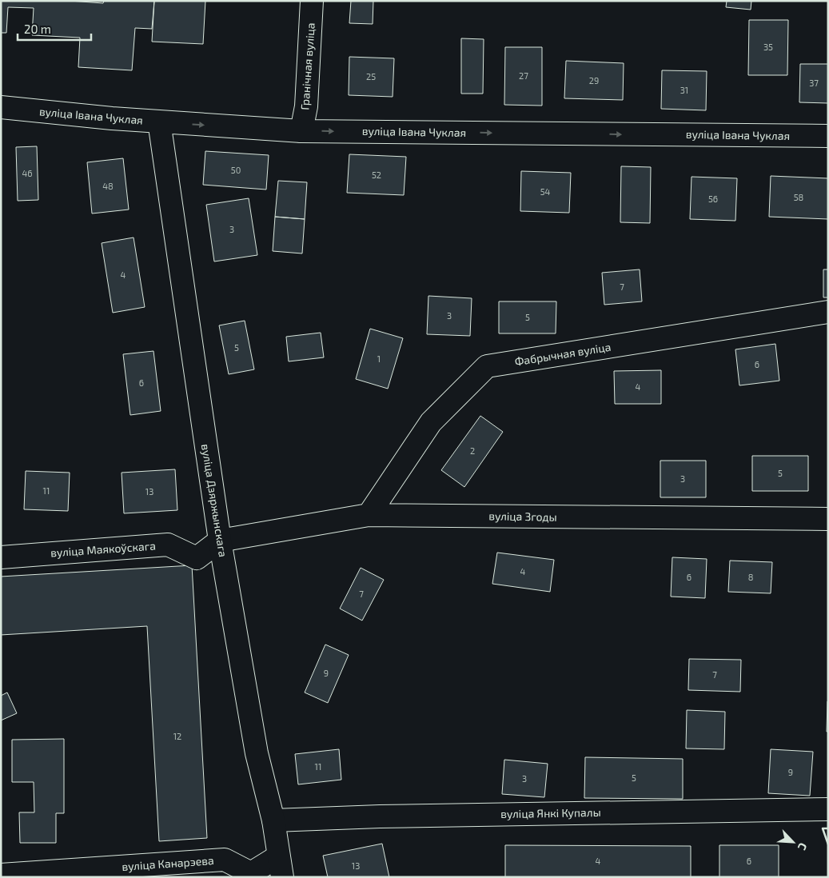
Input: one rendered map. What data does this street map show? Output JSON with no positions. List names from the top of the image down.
{
  "streets": {
    "street": [
      "Гранічная вуліца",
      "вуліца Івана Чуклая",
      "Фабрычная вуліца",
      "вуліца Дзяржынскага",
      "вуліца Згоды",
      "вуліца Маякоўскага",
      "вуліца Янкі Купалы",
      "вуліца Канарэева"
    ]
  },
  "crossings": [
    ["Гранічная вуліца", "вуліца Івана Чуклая"],
    ["вуліца Івана Чуклая", "вуліца Дзяржынскага"],
    ["Фабрычная вуліца", "вуліца Згоды"],
    ["вуліца Дзяржынскага", "вуліца Згоды"],
    ["вуліца Дзяржынскага", "вуліца Маякоўскага"],
    ["вуліца Дзяржынскага", "вуліца Янкі Купалы"],
    ["вуліца Дзяржынскага", "вуліца Канарэева"],
    ["вуліца Згоды", "вуліца Маякоўскага"]
  ],
  "one_way": ["вуліца Івана Чуклая"],
  "house_numbers": [
    "35",
    "27",
    "25",
    "29",
    "37",
    "31",
    "50",
    "46",
    "52",
    "48",
    "54",
    "58",
    "56",
    "3",
    "4",
    "7",
    "3",
    "5",
    "5",
    "1",
    "6",
    "6",
    "4",
    "2",
    "5",
    "3",
    "11",
    "13",
    "4",
    "6",
    "8",
    "7",
    "9",
    "7",
    "12",
    "11",
    "9",
    "5",
    "3",
    "4",
    "6",
    "13"
  ],
  "scale_bar": "20 m",
  "north": "bottom right"
}
